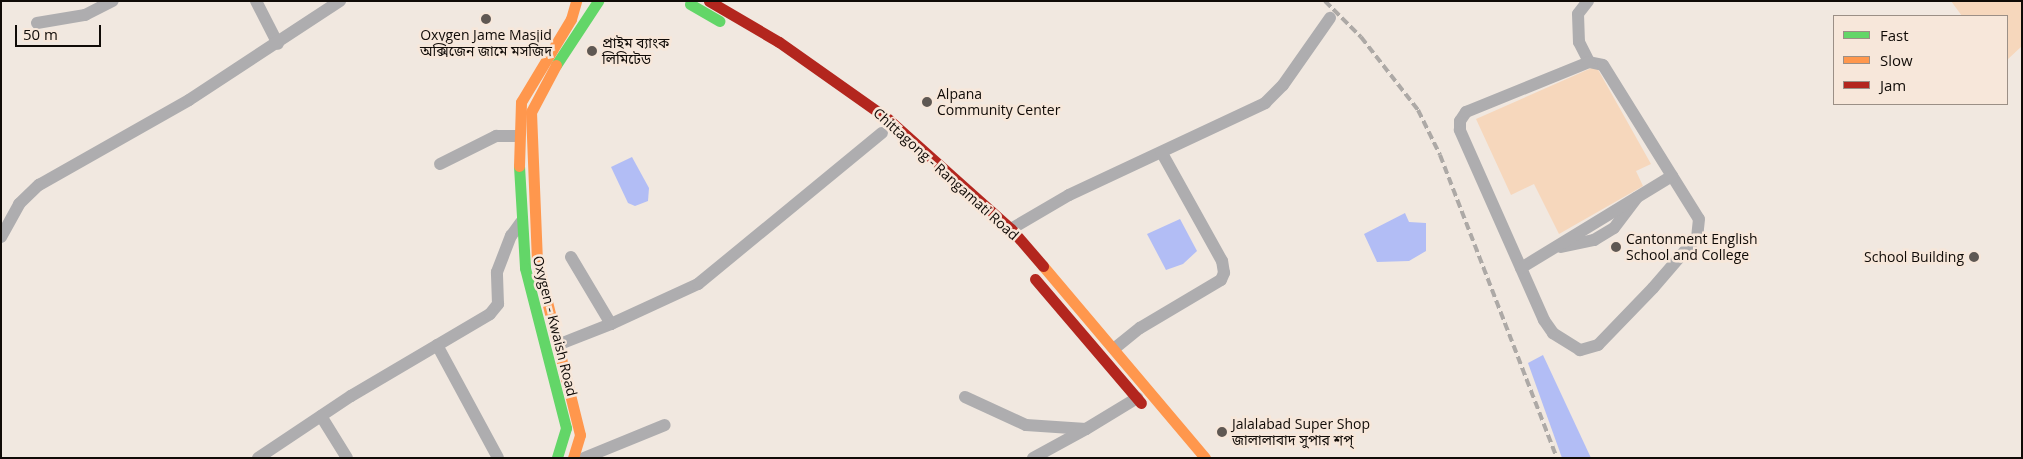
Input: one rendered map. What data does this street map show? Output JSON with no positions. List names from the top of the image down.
{
  "streets": {
    "main road": ["Chittagong - Rangamati Road", "Oxygen - Kwaish Road"]
  },
  "places": [
    "Oxygen Jame Masjid অক্সিজেন জামে মসজিদ",
    "প্রাইম ব্যাংক লিমিটেড",
    "Alpana Community Center",
    "Cantonment English School and College",
    "School Building",
    "Jalalabad Super Shop জালালাবাদ সুপার শপ্"
  ],
  "legend": ["Fast", "Slow", "Jam"],
  "scale_bar": "50 m"
}
